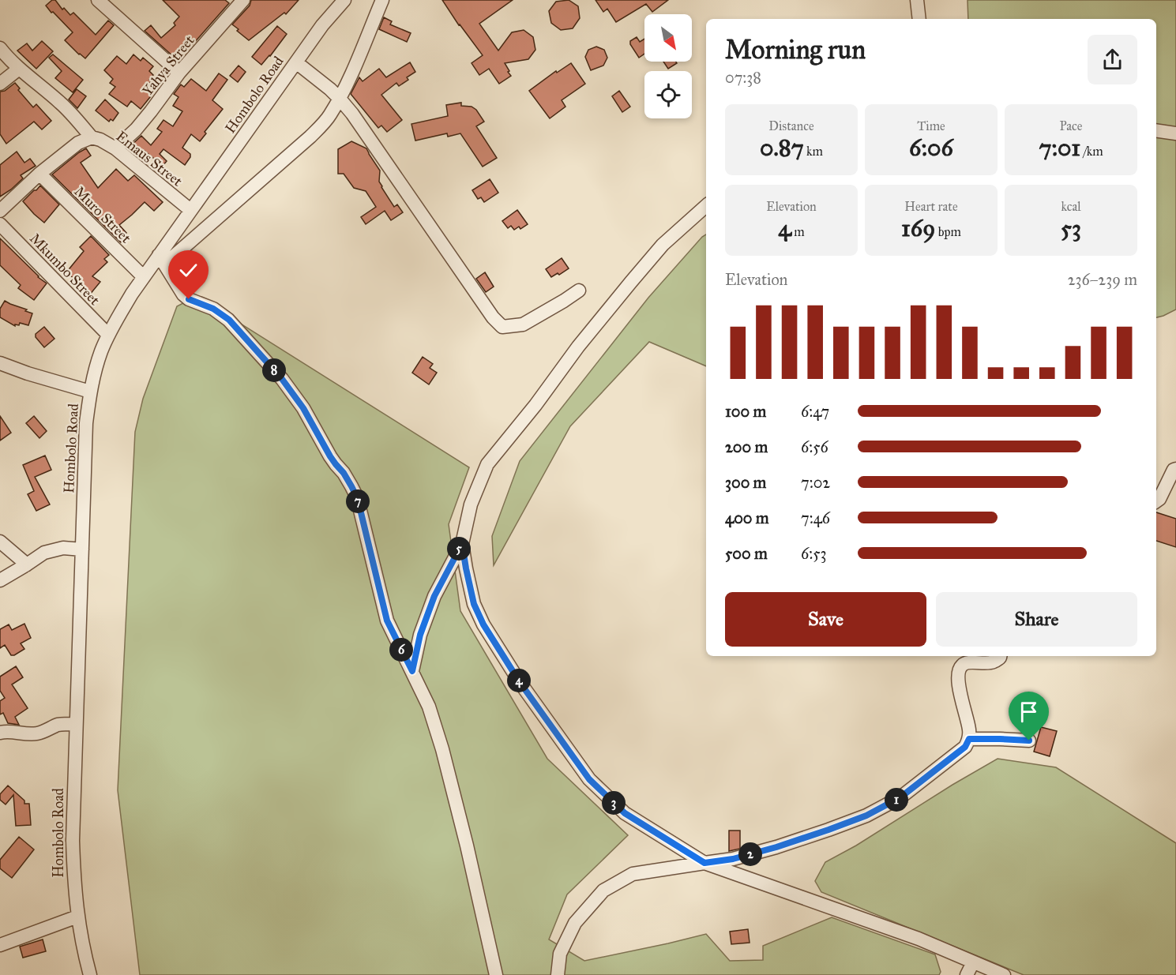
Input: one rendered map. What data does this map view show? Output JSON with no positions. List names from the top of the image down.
{
  "streets": {
    "street": [
      "Yahya Street",
      "Hombolo Road",
      "Emaus Street",
      "Muro Street",
      "Mkumbo Street"
    ]
  },
  "crossings": [
    ["Yahya Street", "Emaus Street"],
    ["Hombolo Road", "Emaus Street"],
    ["Hombolo Road", "Muro Street"],
    ["Hombolo Road", "Mkumbo Street"]
  ],
  "north": "bottom right",
  "page": {
    "heading": ["Morning run", "07:38"],
    "stats": [
      ["Distance", "0.87 km"],
      ["Time", "6:06"],
      ["Pace", "7:01 /km"],
      ["Elevation", "4 m"],
      ["Heart rate", "169 bpm"],
      ["kcal", "53"]
    ],
    "chart": ["Elevation", "236–239 m"],
    "pins": [
      "8",
      "7",
      "5",
      "6",
      "4",
      "1",
      "3",
      "2"
    ],
    "list": [
      {
        "name": "100 m",
        "note": "6:47"
      },
      {
        "name": "200 m",
        "note": "6:56"
      },
      {
        "name": "300 m",
        "note": "7:02"
      },
      {
        "name": "400 m",
        "note": "7:46"
      },
      {
        "name": "500 m",
        "note": "6:53"
      }
    ],
    "buttons": ["Save", "Share"]
  }
}
